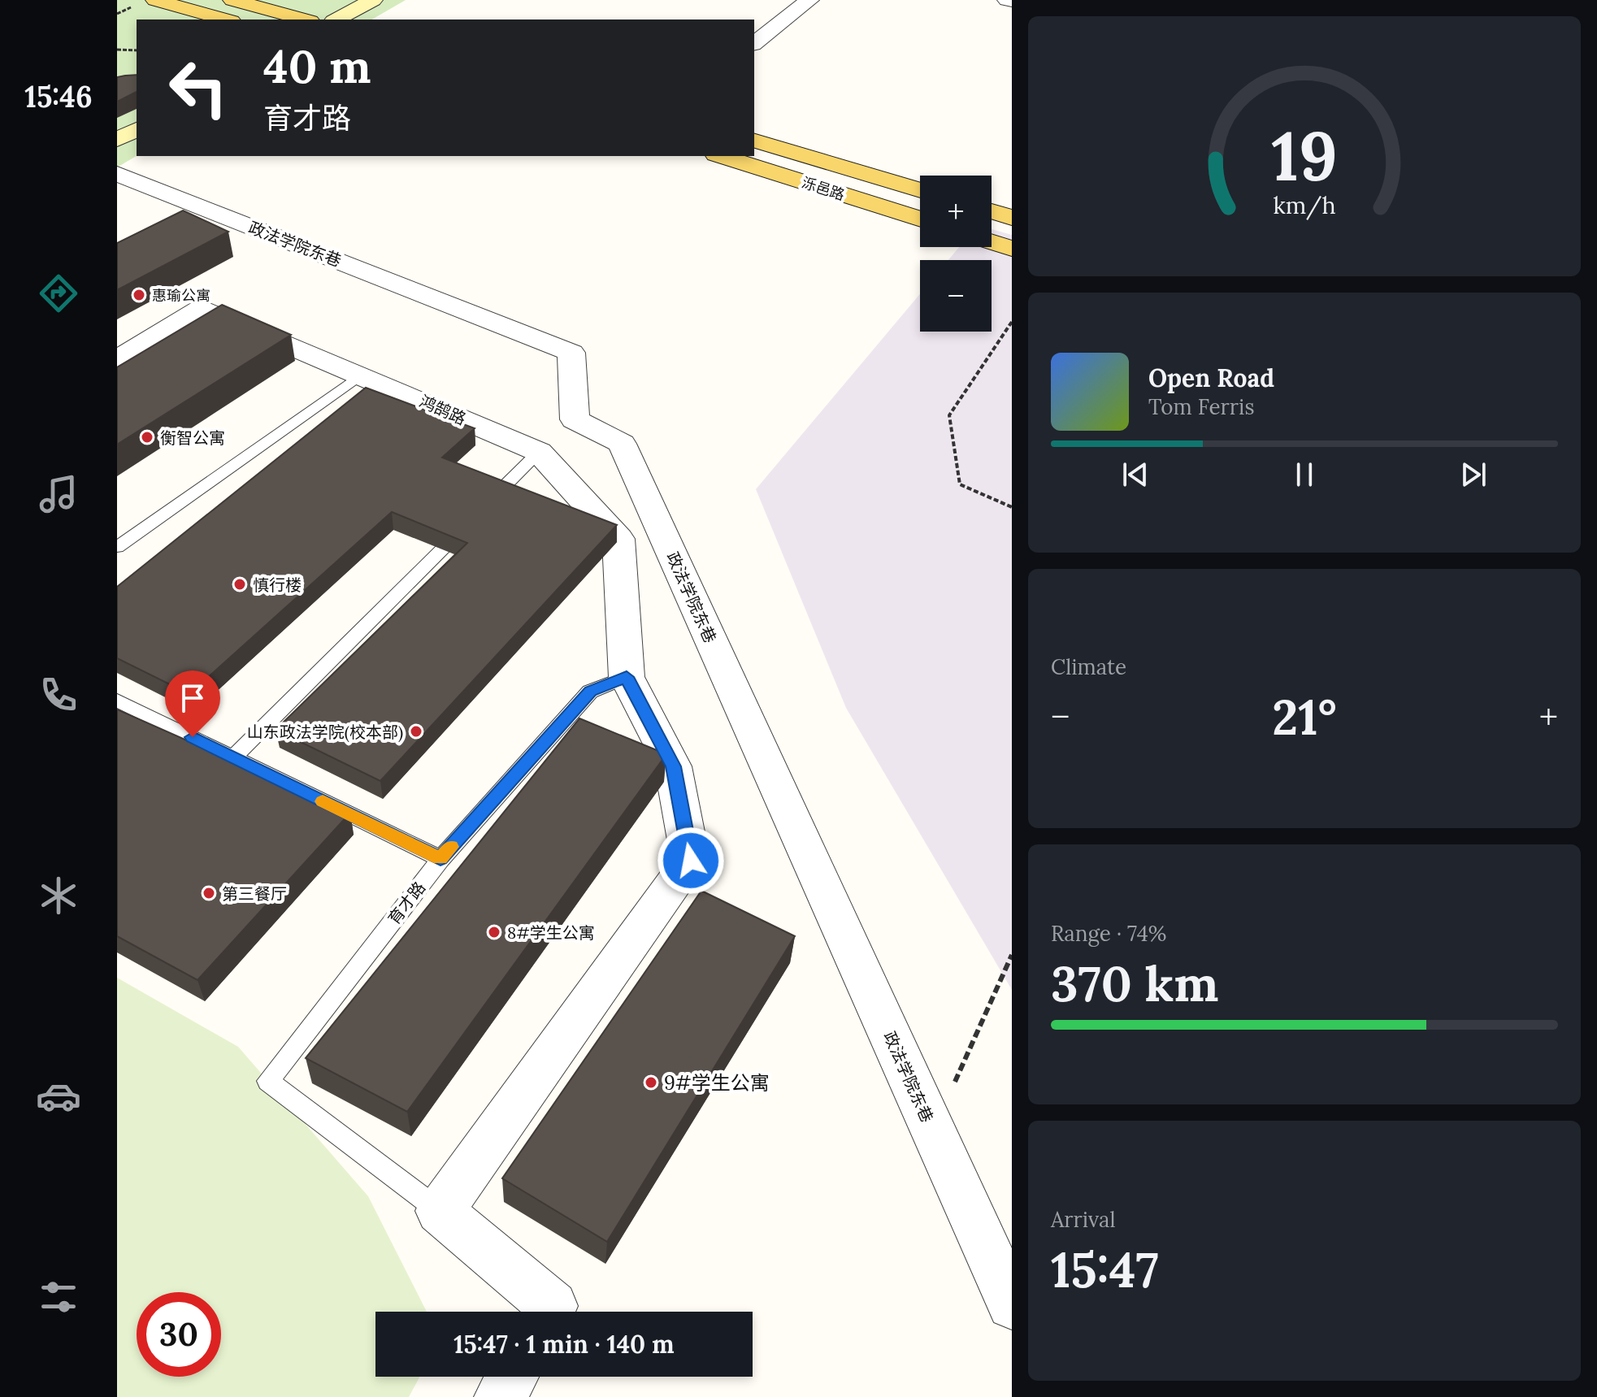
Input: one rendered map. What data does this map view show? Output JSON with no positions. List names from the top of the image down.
{
  "streets": {
    "main road": ["泺邑路"],
    "street": ["政法学院东巷", "鸿鹄路", "育才路"]
  },
  "crossings": [
    ["鸿鹄路", "育才路"]
  ],
  "places": [
    "惠瑜公寓",
    "衡智公寓",
    "慎行楼",
    "山东政法学院(校本部)",
    "第三餐厅",
    "8#学生公寓",
    "9#学生公寓"
  ],
  "page": {
    "tabs": "15:46",
    "turn": ["40 m", "育才路"],
    "map_buttons": ["+", "−"],
    "song": ["Open Road", "Tom Ferris"],
    "tile": [
      "Climate",
      ["Range · 74%", "370 km"],
      ["Arrival", "15:47"]
    ],
    "heat": ["−", "21°", "+"],
    "limit": "30",
    "trip": "15:47 · 1 min · 140 m",
    "gauge": ["19", "km/h"]
  }
}
